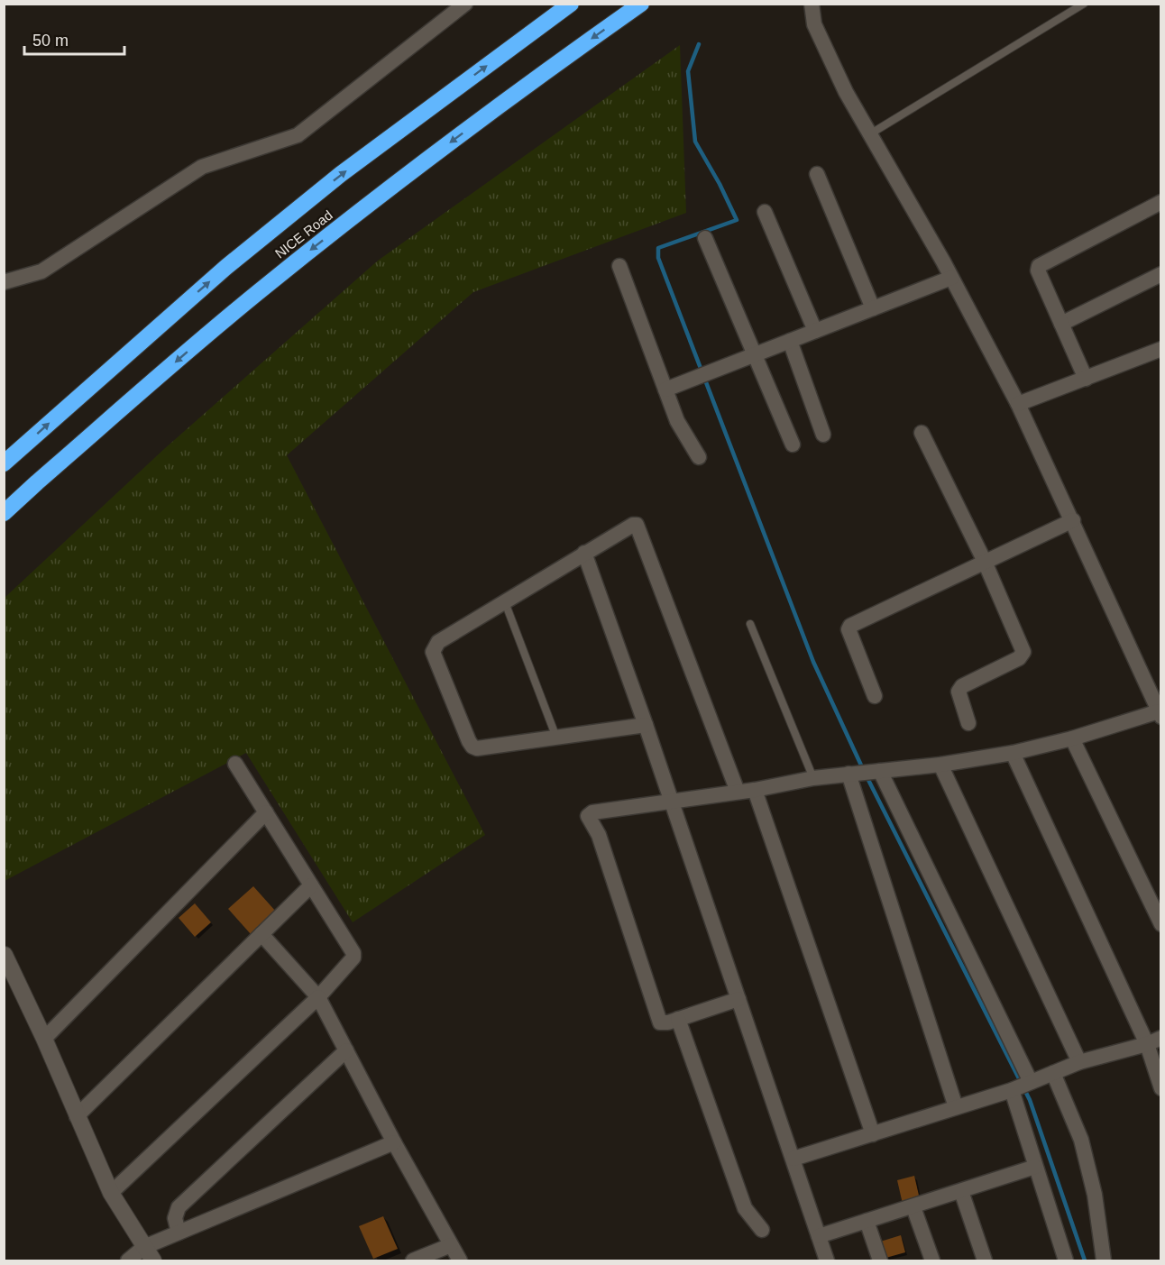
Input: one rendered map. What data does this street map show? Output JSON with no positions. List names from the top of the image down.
{
  "streets": {
    "highway": ["NICE Road"]
  },
  "scale_bar": "50 m"
}
